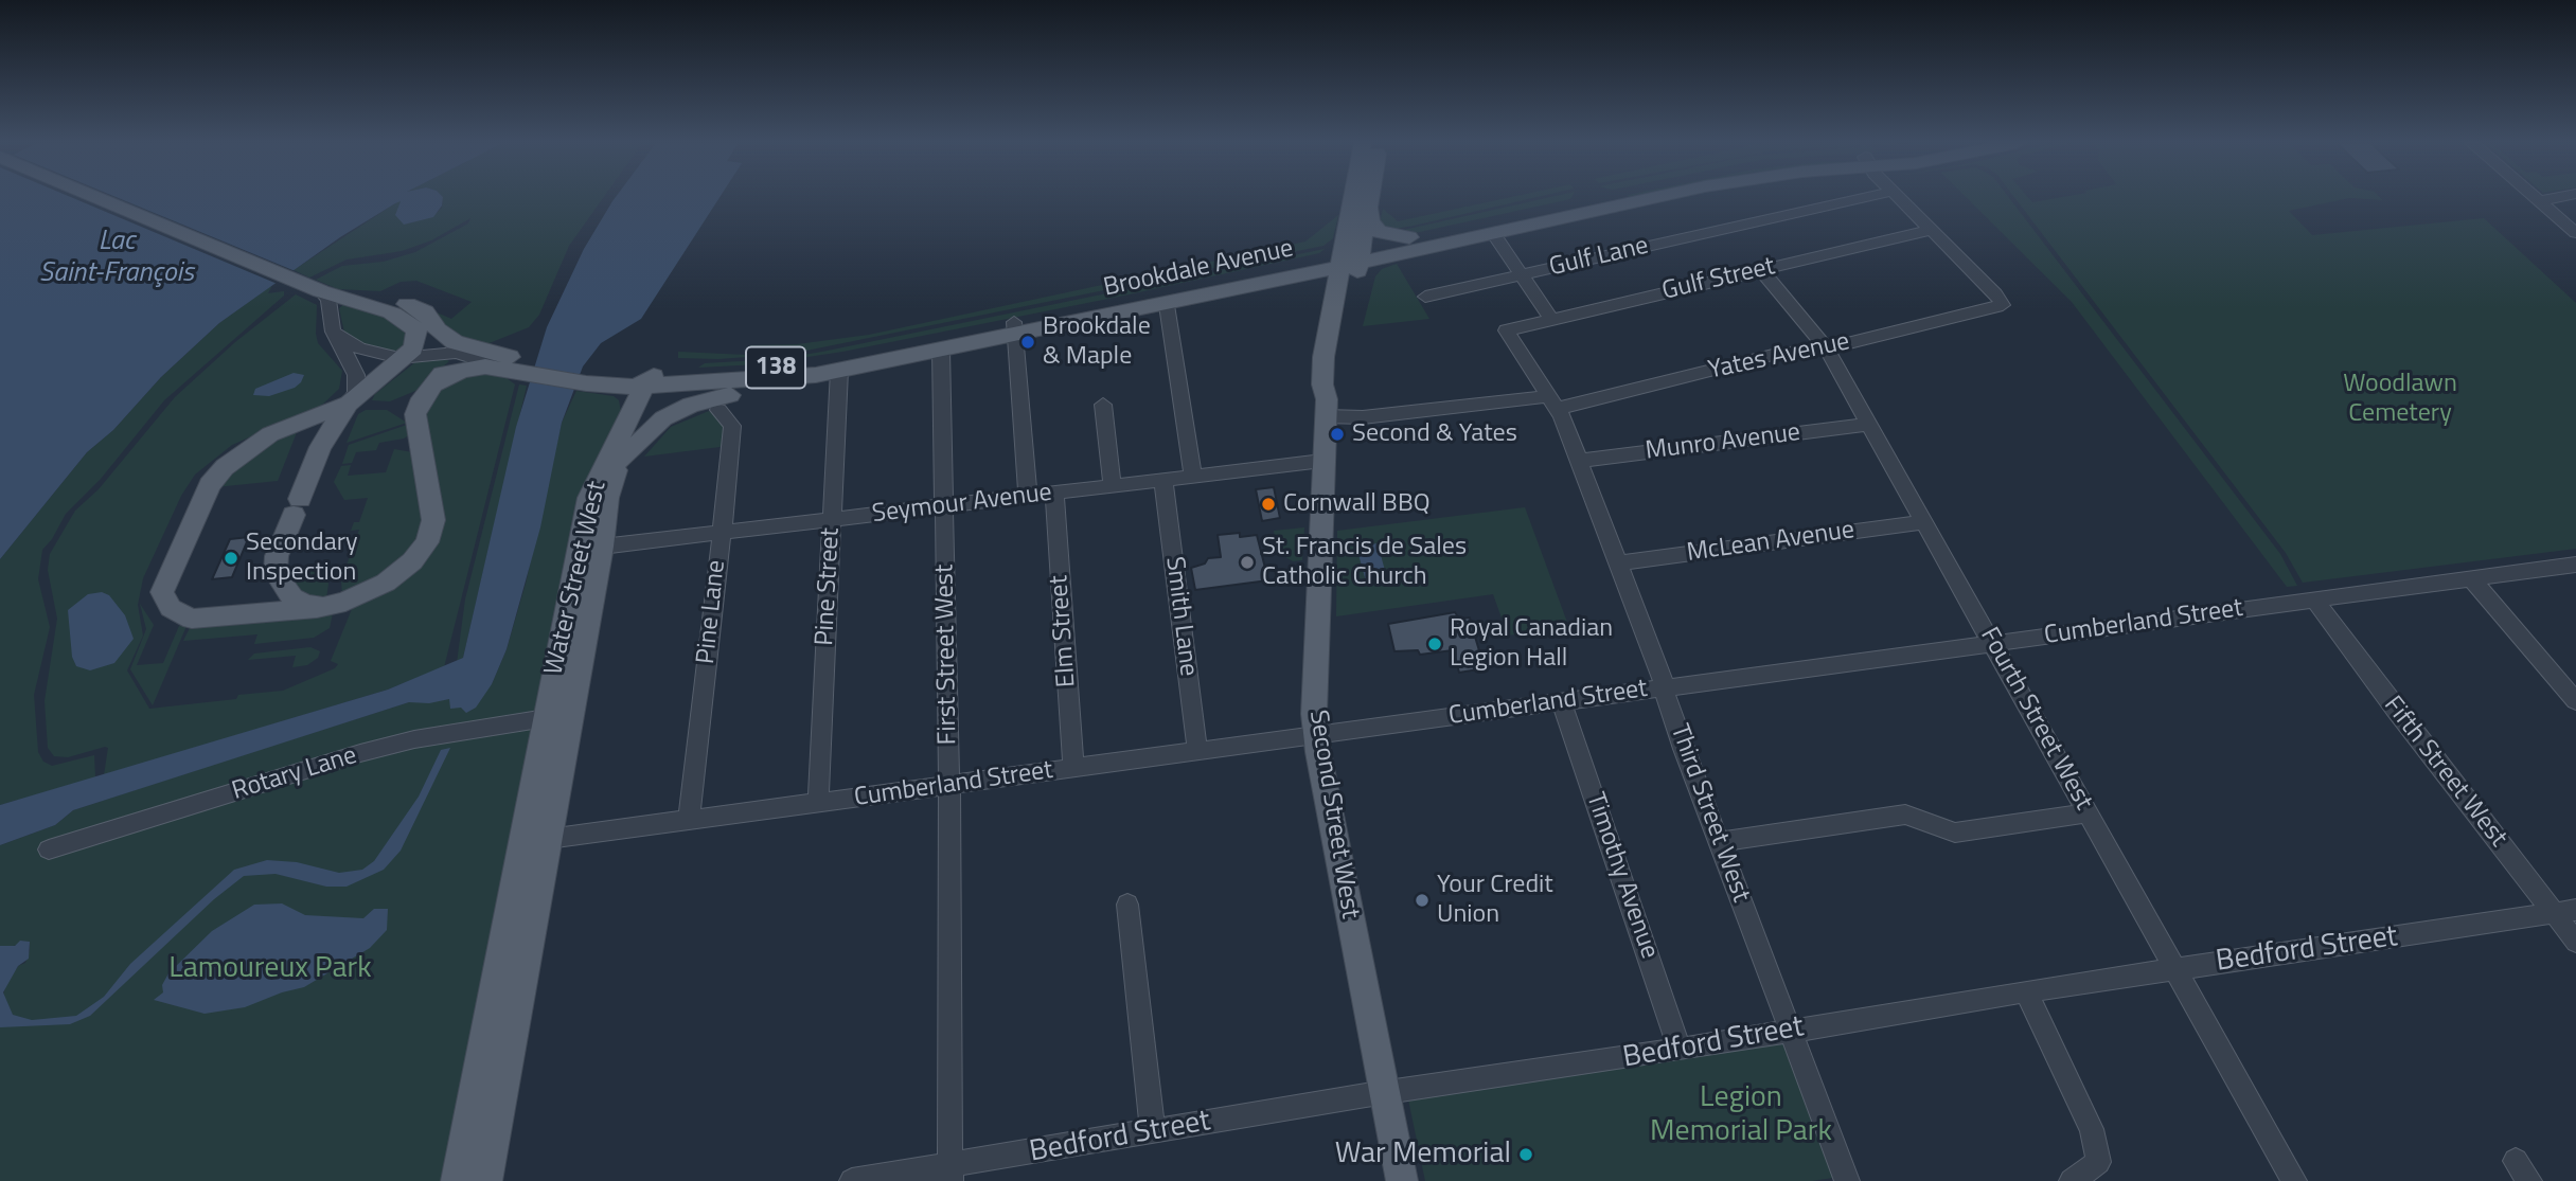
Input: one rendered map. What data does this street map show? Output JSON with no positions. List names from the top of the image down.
{
  "streets": {
    "main road": [
      "Brookdale Avenue",
      "138",
      "Water Street West",
      "Second Street West"
    ],
    "street": [
      "Gulf Lane",
      "Gulf Street",
      "Yates Avenue",
      "Munro Avenue",
      "Seymour Avenue",
      "McLean Avenue",
      "Pine Street",
      "Pine Lane",
      "Smith Lane",
      "Cumberland Street",
      "Elm Street",
      "First Street West",
      "Fourth Street West",
      "Fifth Street West",
      "Rotary Lane",
      "Third Street West",
      "Timothy Avenue",
      "Bedford Street"
    ]
  },
  "crossings": [
    ["Brookdale Avenue", "Water Street West"],
    ["Brookdale Avenue", "Pine Street"],
    ["Brookdale Avenue", "First Street West"],
    ["Brookdale Avenue", "Second Street West"],
    ["Gulf Street", "Yates Avenue"],
    ["Gulf Street", "Fourth Street West"],
    ["Gulf Street", "Third Street West"],
    ["Yates Avenue", "Fourth Street West"],
    ["Yates Avenue", "Third Street West"],
    ["Yates Avenue", "Second Street West"],
    ["Munro Avenue", "Fourth Street West"],
    ["Munro Avenue", "Third Street West"],
    ["Seymour Avenue", "Water Street West"],
    ["Seymour Avenue", "Pine Street"],
    ["Seymour Avenue", "Pine Lane"],
    ["Seymour Avenue", "Smith Lane"],
    ["Seymour Avenue", "Elm Street"],
    ["Seymour Avenue", "First Street West"],
    ["Seymour Avenue", "Second Street West"],
    ["McLean Avenue", "Fourth Street West"],
    ["McLean Avenue", "Third Street West"],
    ["Water Street West", "Cumberland Street"],
    ["Water Street West", "Rotary Lane"],
    ["Pine Street", "Cumberland Street"],
    ["Pine Lane", "Cumberland Street"],
    ["Smith Lane", "Cumberland Street"],
    ["Cumberland Street", "Elm Street"],
    ["Cumberland Street", "First Street West"],
    ["Cumberland Street", "Fourth Street West"],
    ["Cumberland Street", "Fifth Street West"],
    ["Cumberland Street", "Third Street West"],
    ["Cumberland Street", "Second Street West"],
    ["Cumberland Street", "Timothy Avenue"],
    ["First Street West", "Bedford Street"],
    ["Fourth Street West", "Bedford Street"],
    ["Fifth Street West", "Bedford Street"],
    ["Third Street West", "Bedford Street"],
    ["Second Street West", "Bedford Street"],
    ["Timothy Avenue", "Bedford Street"]
  ],
  "water": ["Lac Saint-François"],
  "parks": ["Woodlawn Cemetery", "Lamoureux Park", "Legion Memorial Park"],
  "places": [
    "Brookdale & Maple",
    "Second & Yates",
    "Cornwall BBQ",
    "Secondary Inspection",
    "St. Francis de Sales Catholic Church",
    "Royal Canadian Legion Hall",
    "Your Credit Union",
    "War Memorial"
  ]
}
